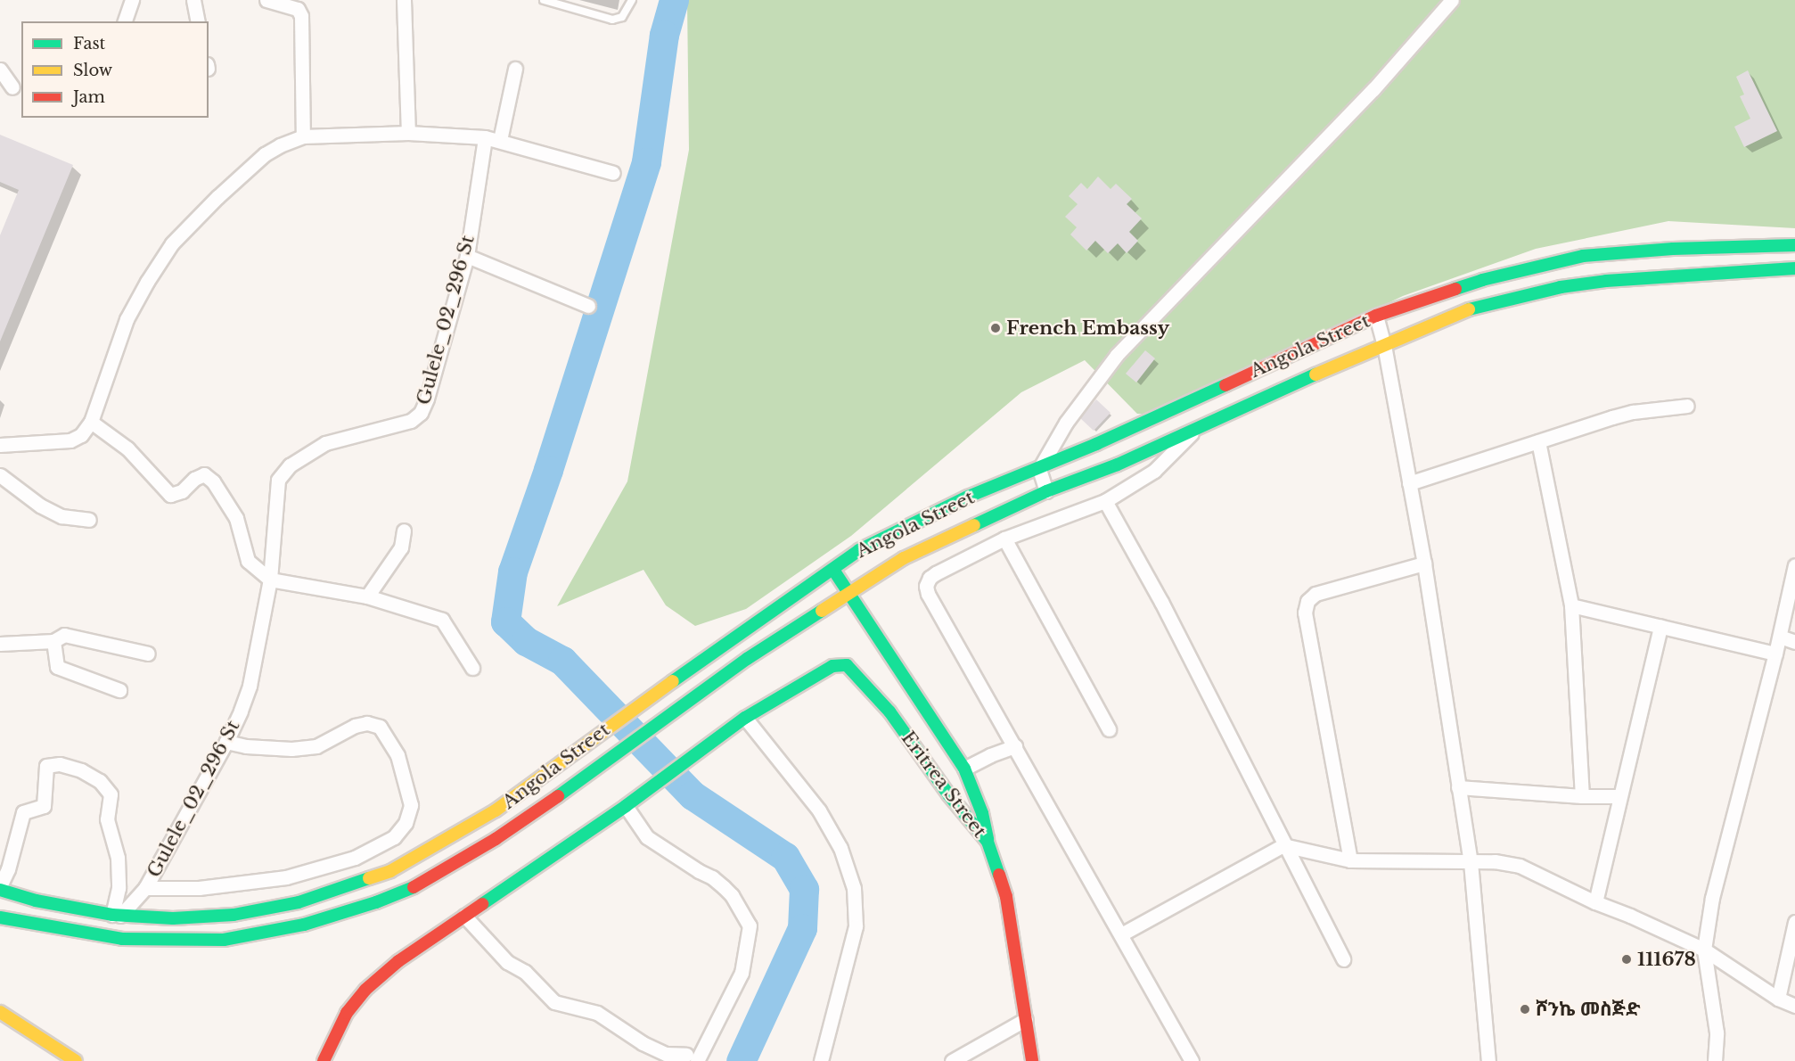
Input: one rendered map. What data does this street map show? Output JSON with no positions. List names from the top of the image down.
{
  "streets": {
    "main road": ["Angola Street", "Eritrea Street"],
    "street": ["Gulele_02_296 St"]
  },
  "crossings": [
    ["Gulele_02_296 St", "Angola Street"]
  ],
  "places": ["French Embassy", "111678", "ሾንኬ መስጅድ"],
  "legend": ["Fast", "Slow", "Jam"]
}
